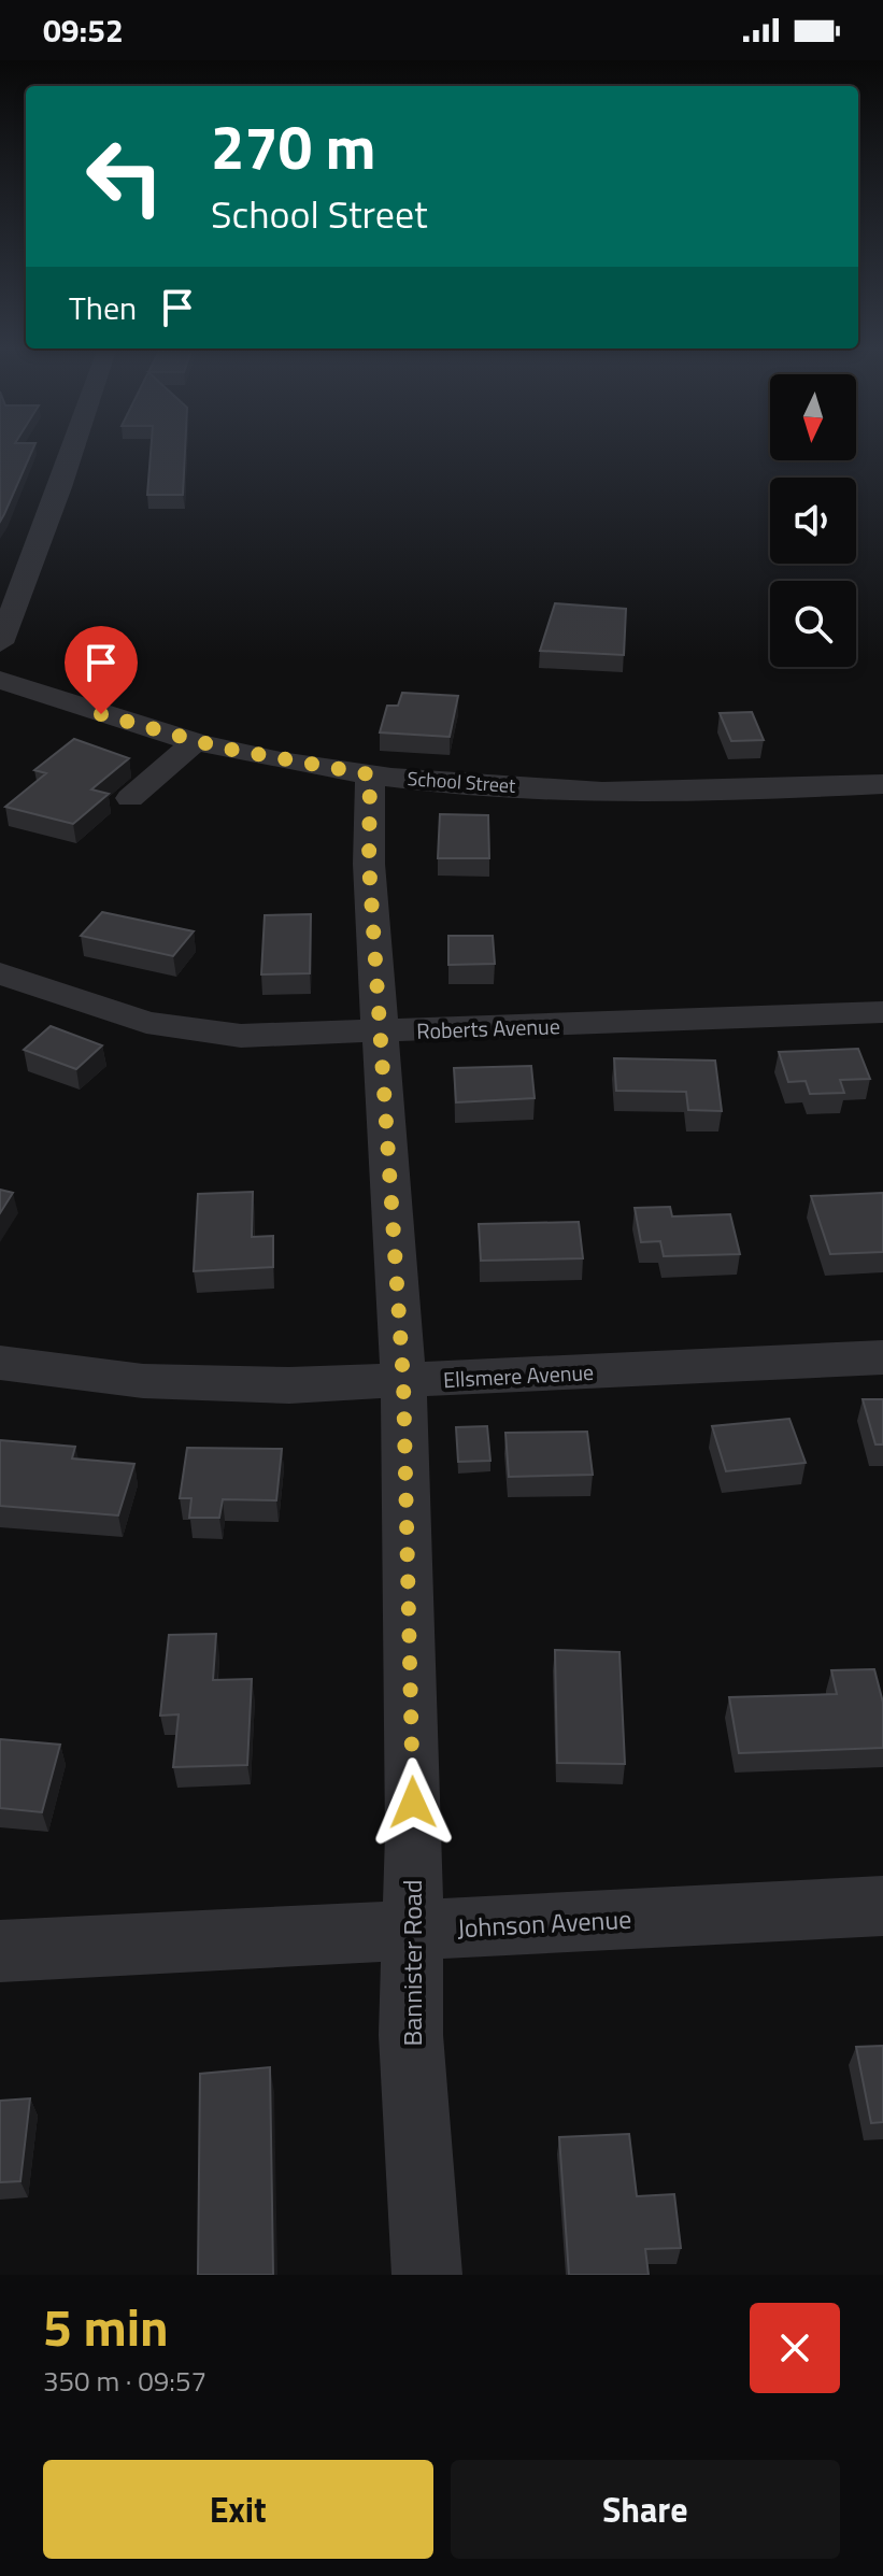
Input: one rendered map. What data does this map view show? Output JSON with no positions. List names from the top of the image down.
{
  "streets": {
    "street": [
      "School Street",
      "Roberts Avenue",
      "Ellsmere Avenue",
      "Johnson Avenue",
      "Bannister Road"
    ]
  },
  "crossings": [
    ["School Street", "Bannister Road"],
    ["Roberts Avenue", "Bannister Road"],
    ["Ellsmere Avenue", "Bannister Road"],
    ["Johnson Avenue", "Bannister Road"]
  ],
  "north": "bottom",
  "page": {
    "status": "09:52",
    "turn": ["270 m", "School Street"],
    "then": "Then",
    "heading": ["5 min", "350 m · 09:57"],
    "buttons": ["Exit", "Share"]
  }
}
